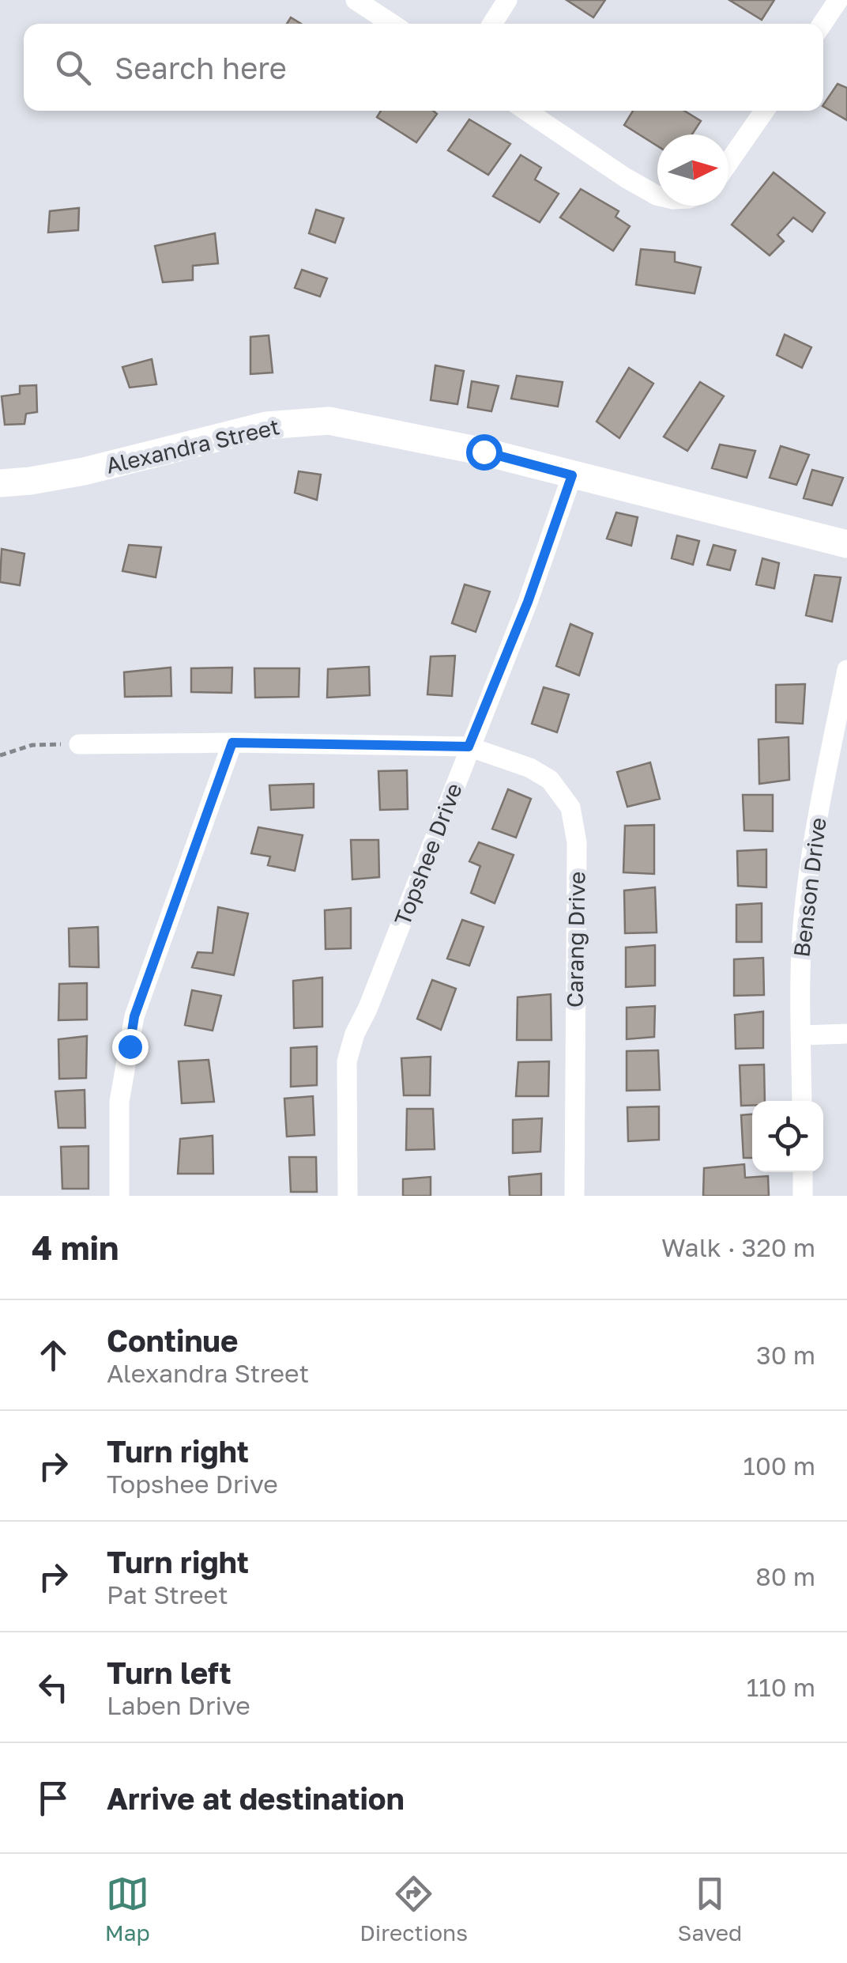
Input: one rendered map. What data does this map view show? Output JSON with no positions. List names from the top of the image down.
{
  "streets": {
    "main road": ["Alexandra Street"],
    "street": ["Topshee Drive", "Benson Drive", "Carang Drive"]
  },
  "crossings": [
    ["Alexandra Street", "Topshee Drive"],
    ["Topshee Drive", "Carang Drive"]
  ],
  "north": "right",
  "page": {
    "search": "Search here",
    "heading": ["4 min", "Walk · 320 m"],
    "list": [
      ["Continue", "Alexandra Street", "30 m"],
      ["Turn right", "Topshee Drive", "100 m"],
      ["Turn right", "Pat Street", "80 m"],
      ["Turn left", "Laben Drive", "110 m"],
      "Arrive at destination"
    ],
    "nav": ["Map", "Directions", "Saved"]
  }
}
